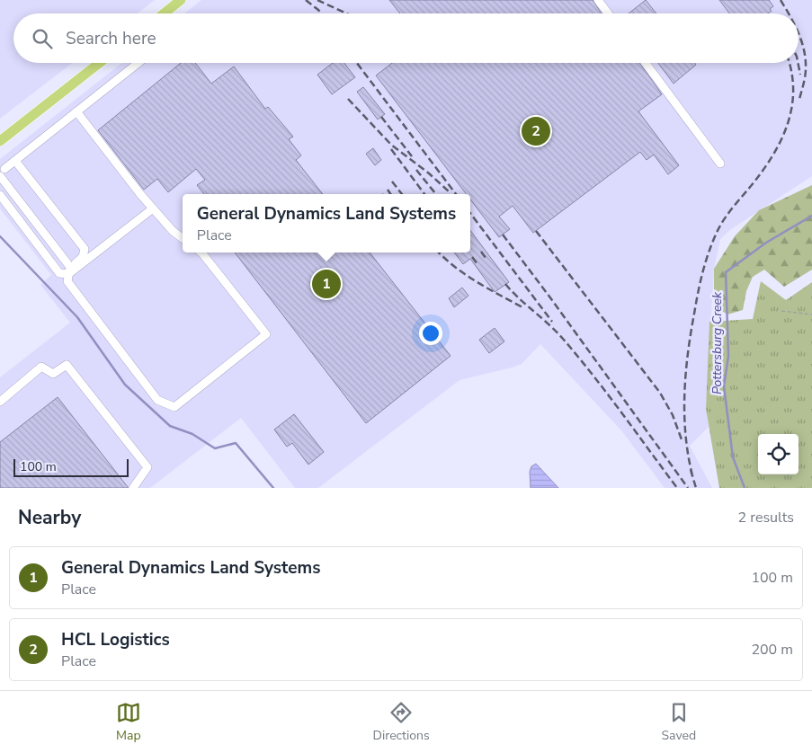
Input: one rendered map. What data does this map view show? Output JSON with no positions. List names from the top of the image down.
{
  "water": ["Pottersburg Creek"],
  "scale_bar": "100 m",
  "page": {
    "search": "Search here",
    "pins": ["2", "1"],
    "popup": ["General Dynamics Land Systems", "Place"],
    "scale": "100 m",
    "heading": ["Nearby", "2 results"],
    "list": [
      {
        "mark": "1",
        "name": "General Dynamics Land Systems",
        "note": "Place",
        "value": "100 m"
      },
      {
        "mark": "2",
        "name": "HCL Logistics",
        "note": "Place",
        "value": "200 m"
      }
    ],
    "nav": ["Map", "Directions", "Saved"]
  }
}
